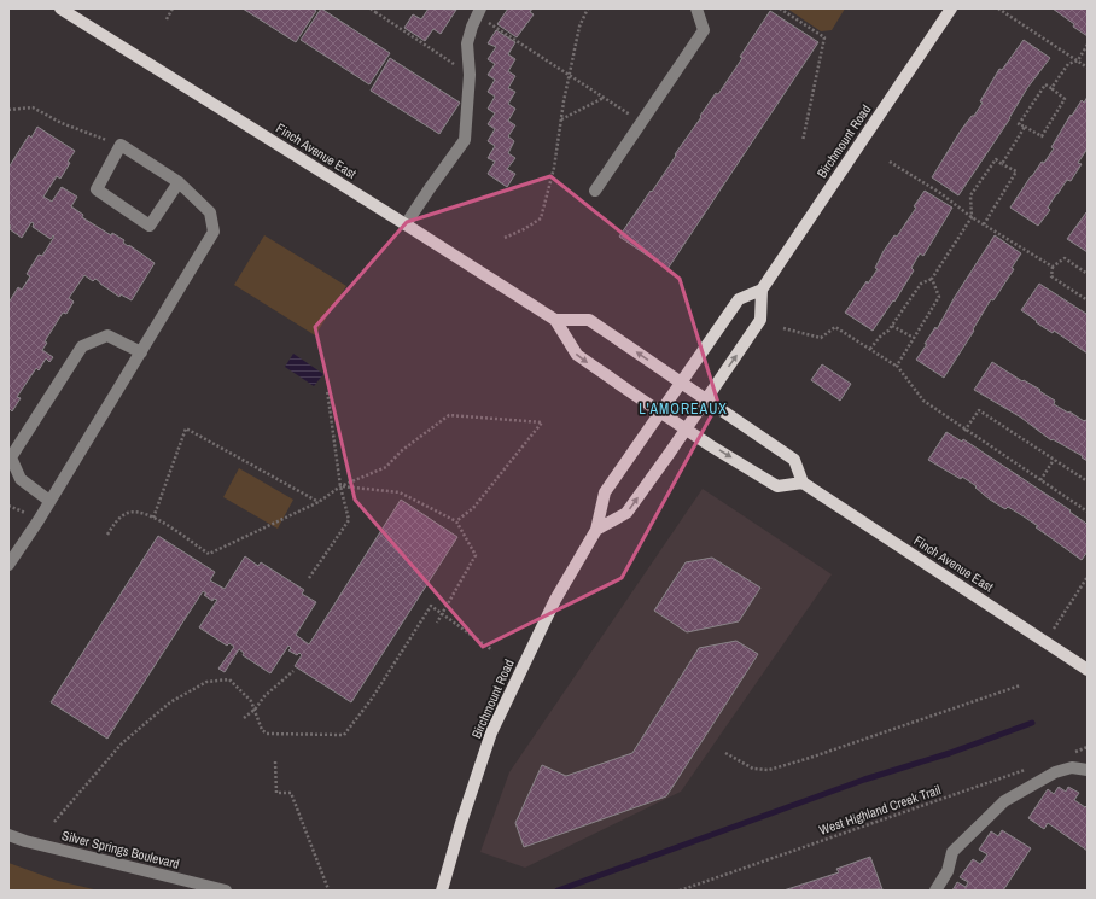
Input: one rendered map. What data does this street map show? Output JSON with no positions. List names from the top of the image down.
{
  "streets": {
    "main road": ["Birchmount Road", "Finch Avenue East"],
    "street": ["Silver Springs Boulevard"],
    "path": ["West Highland Creek Trail"]
  },
  "crossings": [
    ["Birchmount Road", "Finch Avenue East"]
  ],
  "districts": ["L'AMOREAUX"]
}
